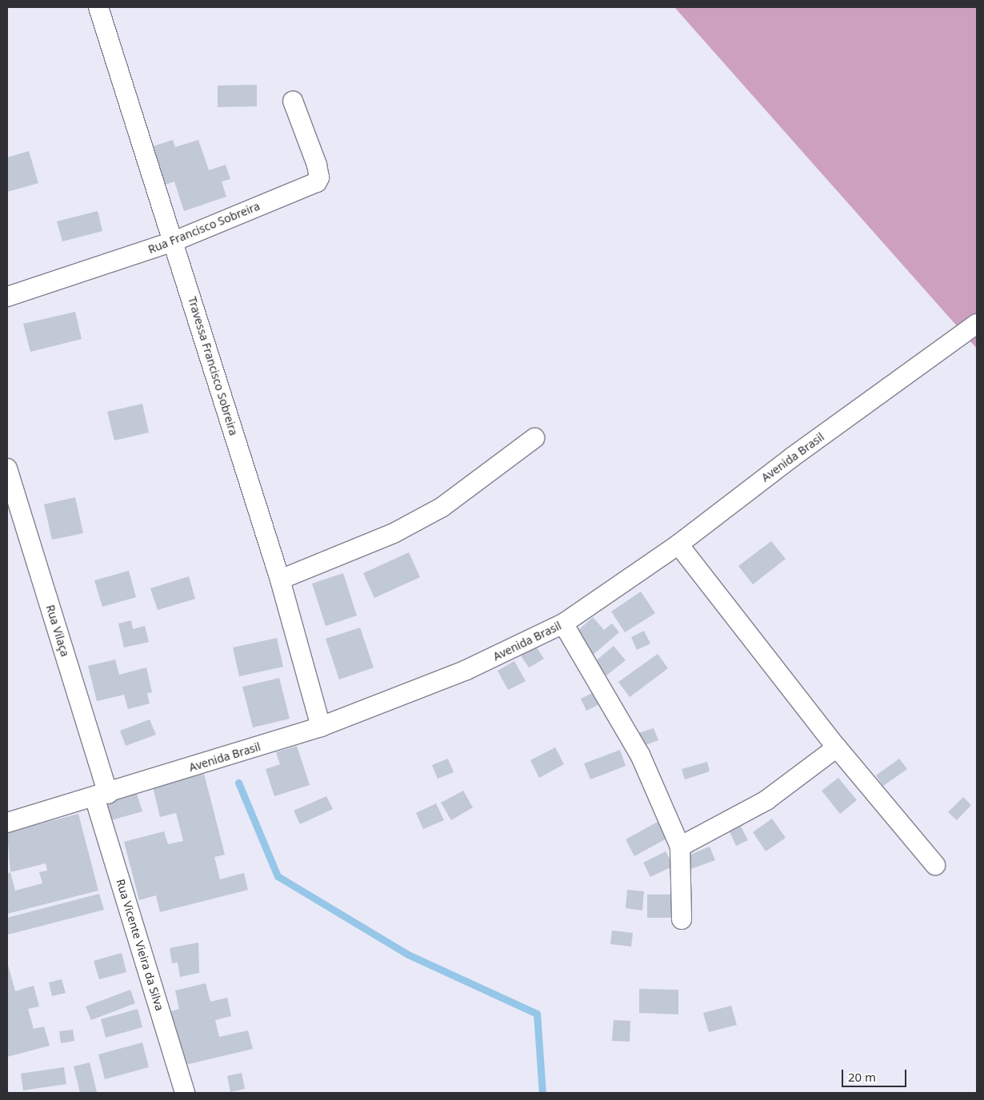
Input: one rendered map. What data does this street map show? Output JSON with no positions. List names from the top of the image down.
{
  "streets": {
    "street": [
      "Rua Francisco Sobreira",
      "Travessa Francisco Sobreira",
      "Avenida Brasil",
      "Rua Vilaça",
      "Rua Vicente Vieira da Silva"
    ]
  },
  "crossings": [
    ["Rua Francisco Sobreira", "Travessa Francisco Sobreira"],
    ["Travessa Francisco Sobreira", "Avenida Brasil"],
    ["Avenida Brasil", "Rua Vilaça"],
    ["Avenida Brasil", "Rua Vicente Vieira da Silva"],
    ["Rua Vilaça", "Rua Vicente Vieira da Silva"]
  ],
  "scale_bar": "20 m"
}
